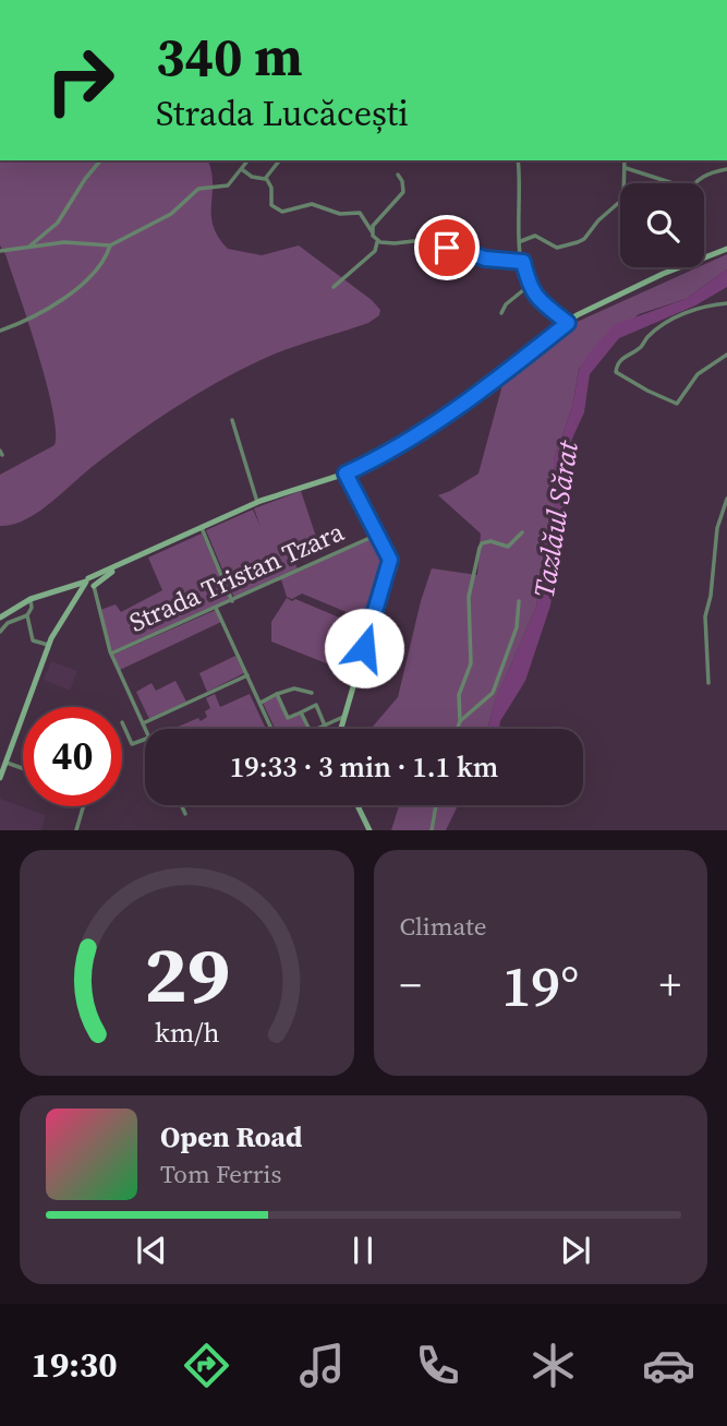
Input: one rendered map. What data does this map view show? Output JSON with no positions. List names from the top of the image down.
{
  "streets": {
    "street": ["Strada Tristan Tzara"]
  },
  "water": ["Tazlăul Sărat"],
  "page": {
    "turn": ["340 m", "Strada Lucăcești"],
    "limit": "40",
    "trip": "19:33 · 3 min · 1.1 km",
    "tile": "Climate",
    "heat": ["−", "19°", "+"],
    "song": ["Open Road", "Tom Ferris"],
    "tabs": "19:30",
    "gauge": ["29", "km/h"]
  }
}
